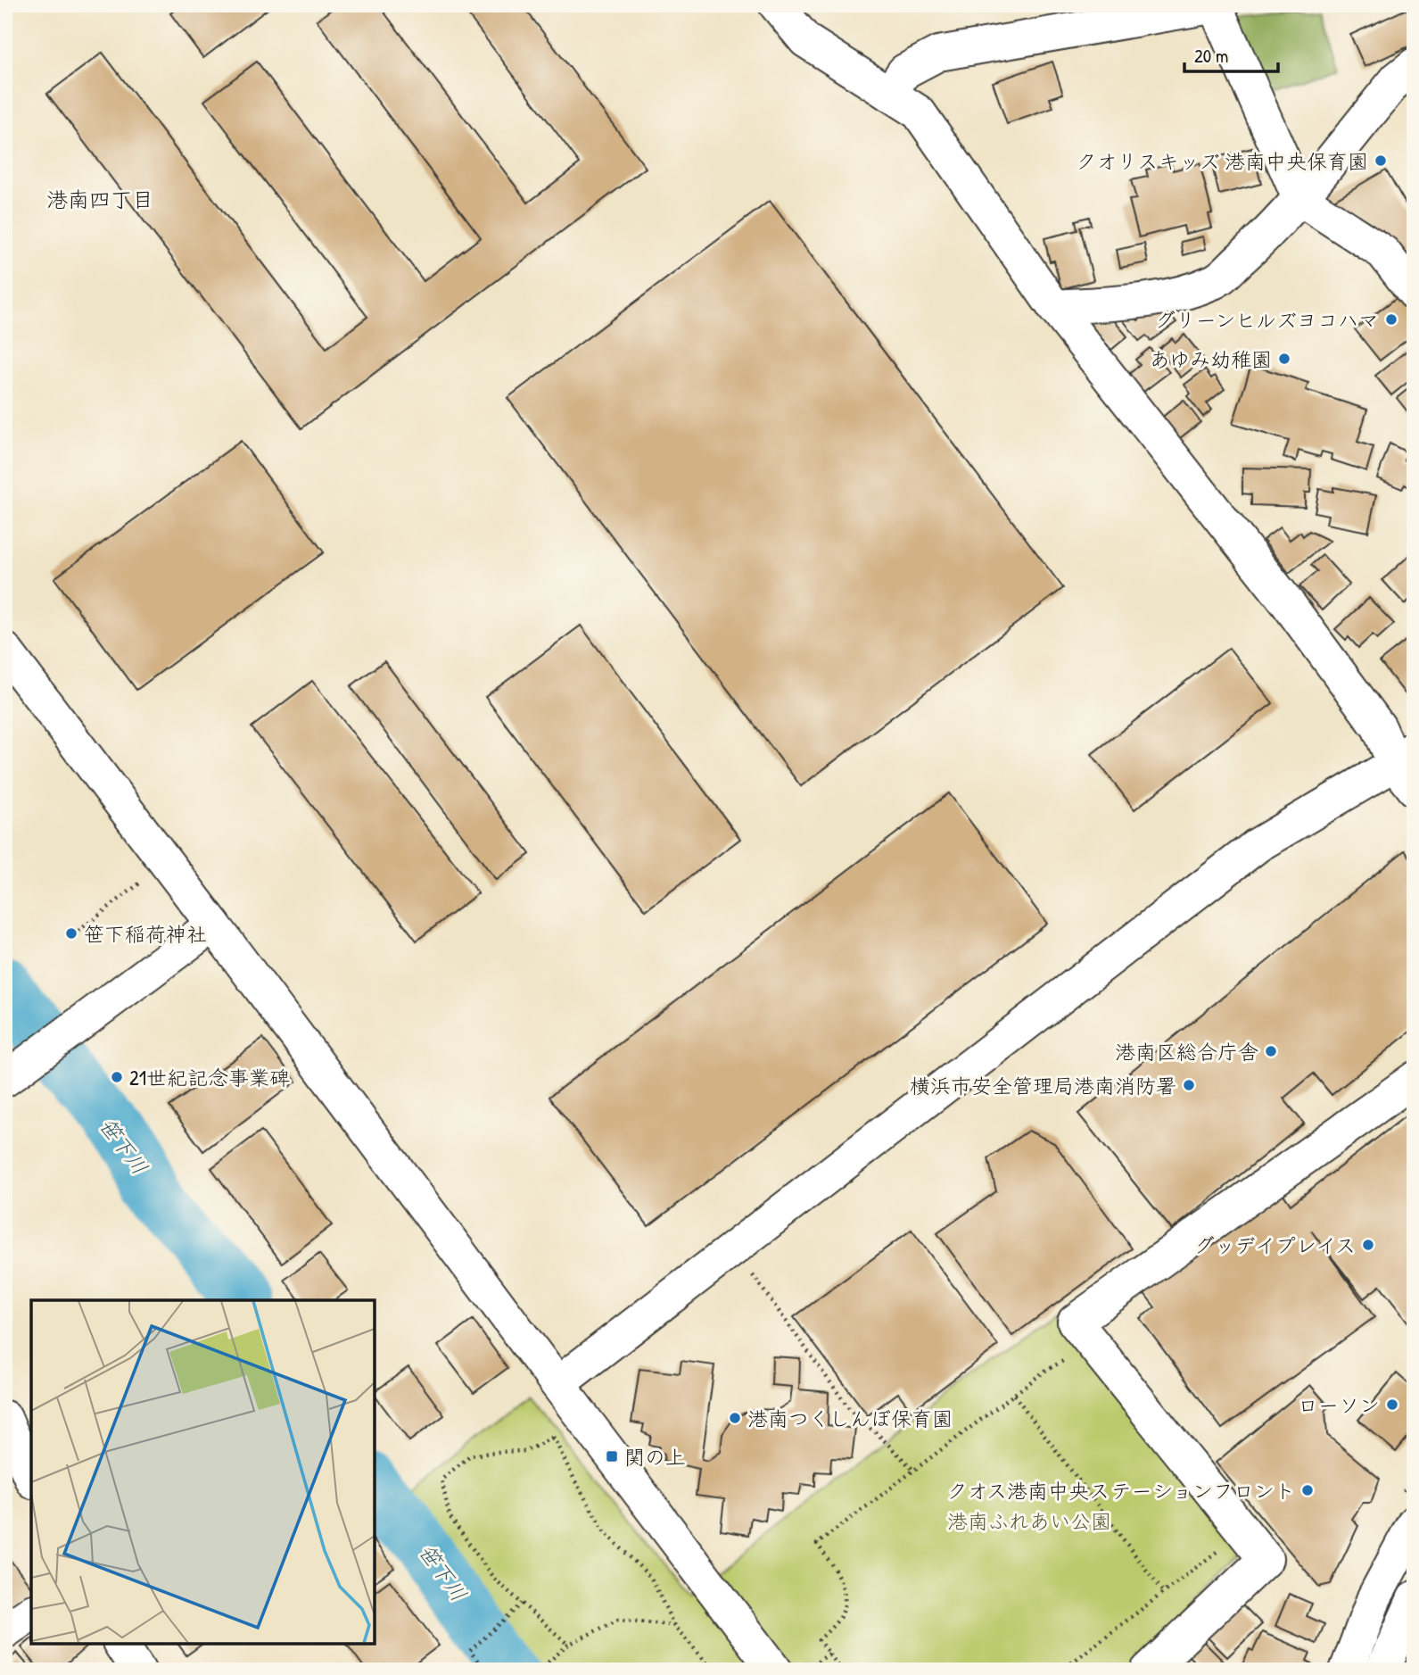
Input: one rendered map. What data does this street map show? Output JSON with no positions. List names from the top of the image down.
{
  "districts": ["港南四丁目"],
  "water": ["笹下川"],
  "parks": ["港南ふれあい公園"],
  "places": {
    "other": [
      "クオリスキッズ 港南中央保育園",
      "グリーンヒルズヨコハマ",
      "あゆみ幼稚園",
      "笹下稲荷神社",
      "港南区総合庁舎",
      "21世紀記念事業碑",
      "横浜市安全管理局港南消防署",
      "グッデイプレイス",
      "ローソン",
      "港南つくしんぼ保育園",
      "クオス港南中央ステーションフロント"
    ],
    "transit": ["関の上"]
  },
  "scale_bar": "20 m"
}
